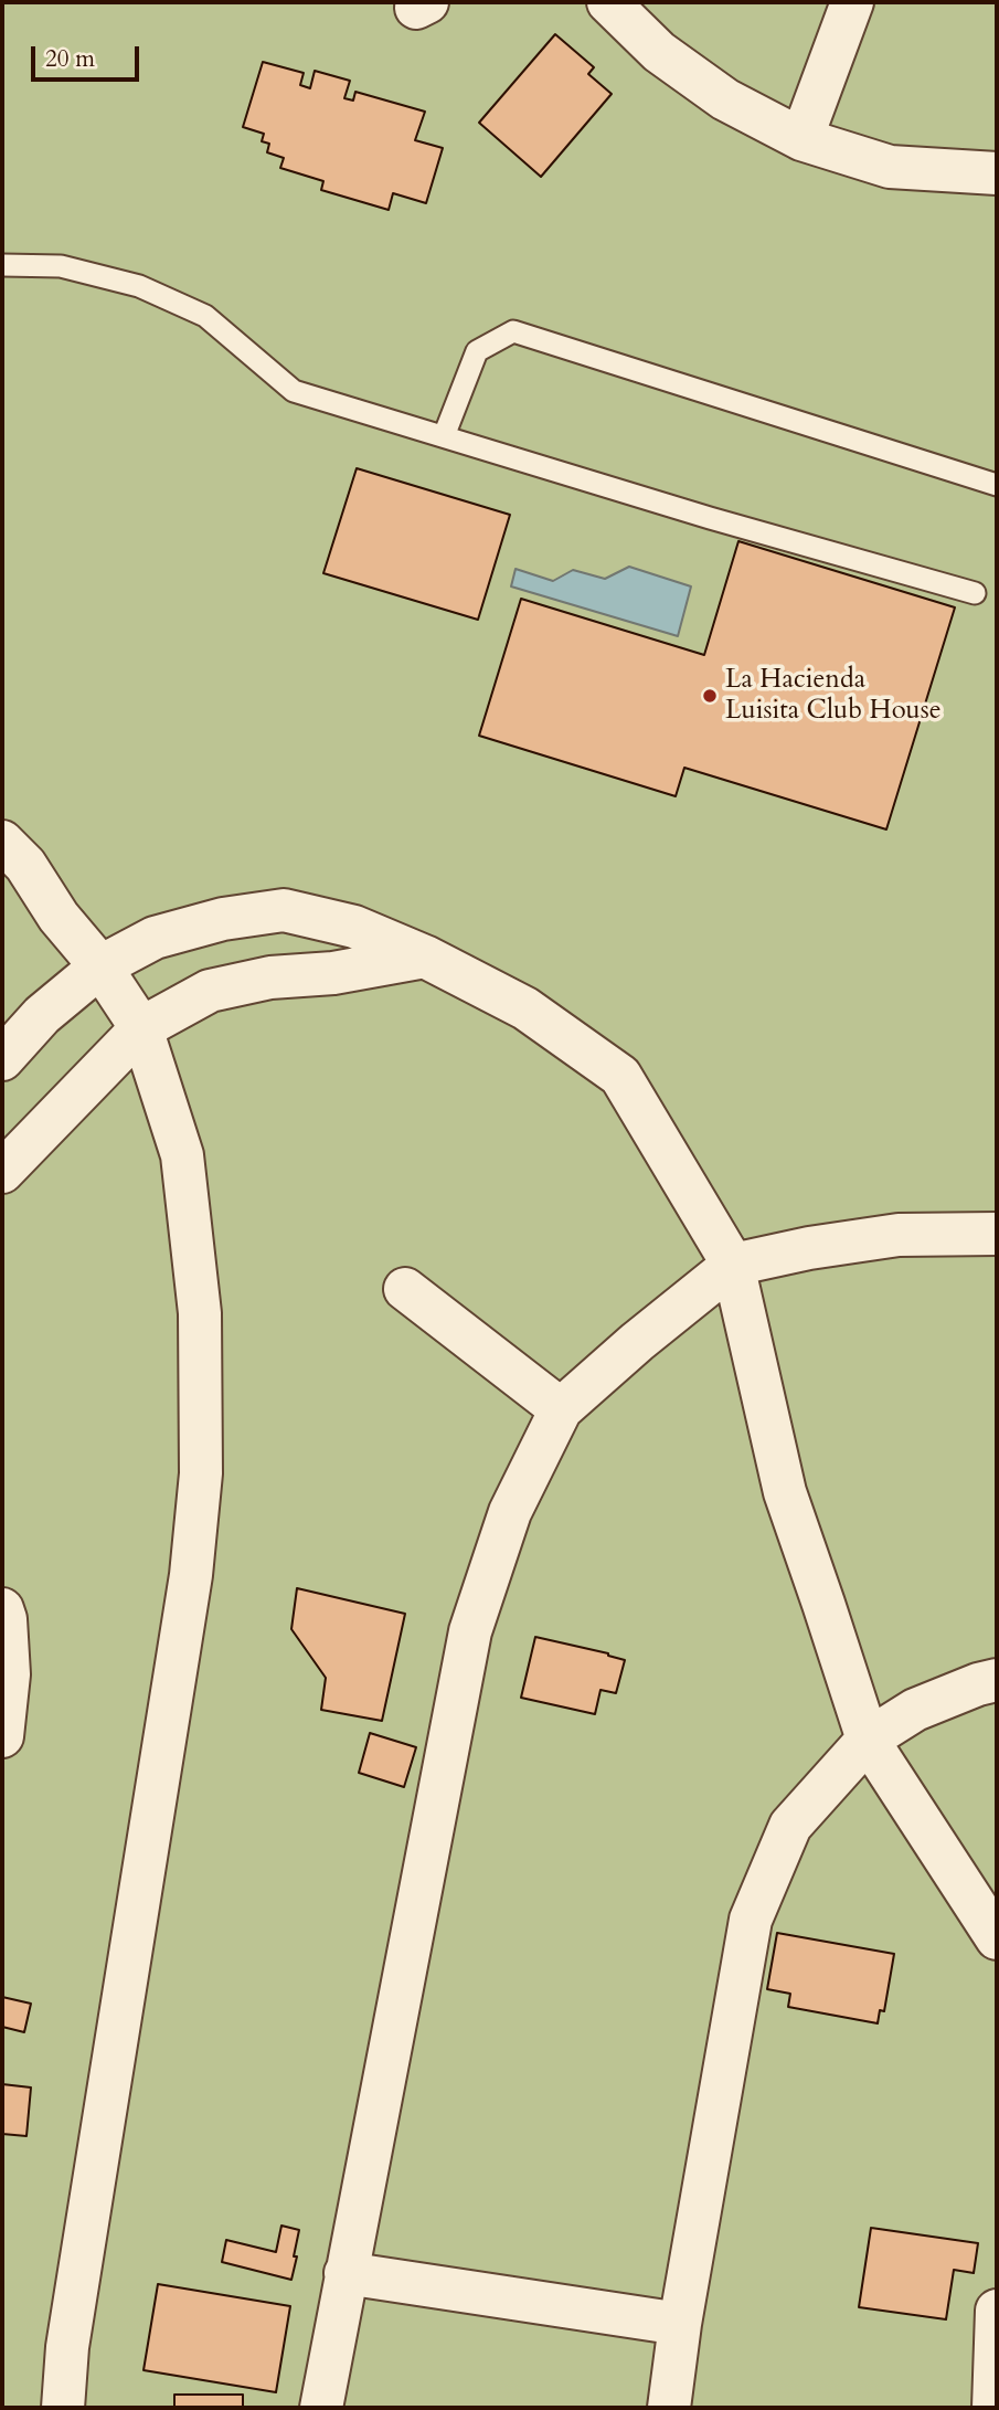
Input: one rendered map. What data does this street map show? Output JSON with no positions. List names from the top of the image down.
{
  "places": ["La Hacienda Luisita Club House"],
  "scale_bar": "20 m"
}
